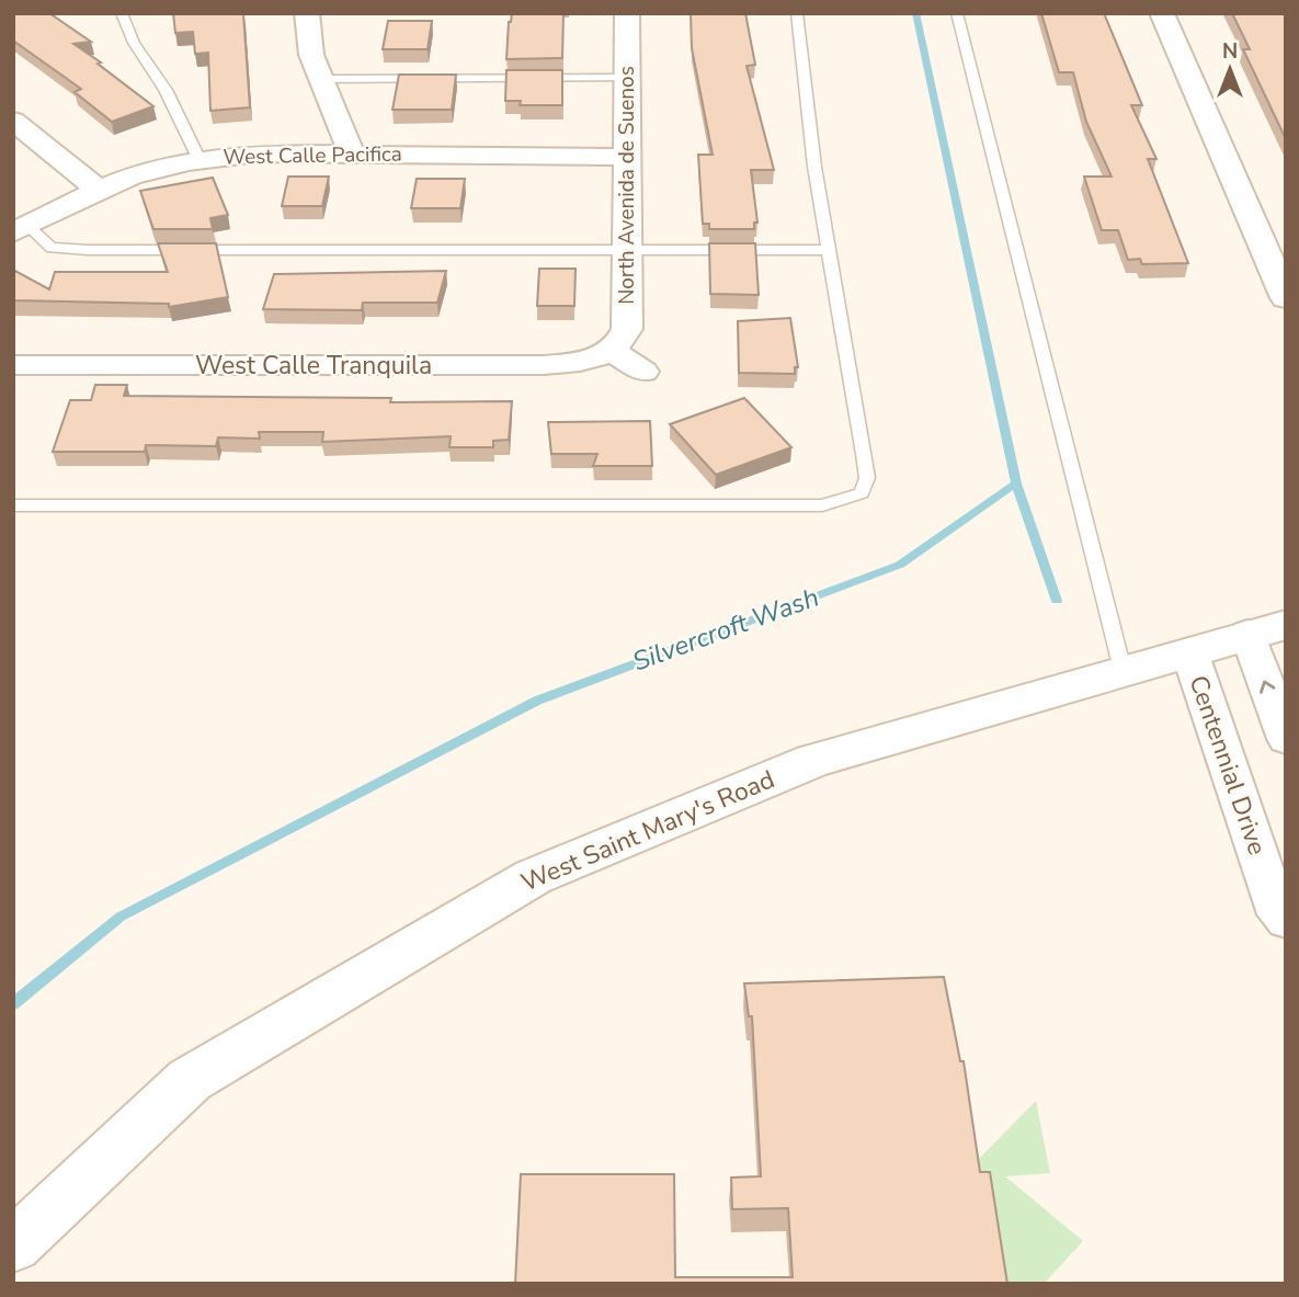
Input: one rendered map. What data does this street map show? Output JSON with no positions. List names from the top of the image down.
{
  "streets": {
    "main road": ["West Saint Mary's Road"],
    "street": [
      "West Calle Pacifica",
      "North Avenida de Suenos",
      "West Calle Tranquila",
      "Centennial Drive"
    ]
  },
  "crossings": [
    ["West Calle Pacifica", "North Avenida de Suenos"],
    ["North Avenida de Suenos", "West Calle Tranquila"],
    ["Centennial Drive", "West Saint Mary's Road"]
  ],
  "water": ["Silvercroft Wash"],
  "north": "top"
}
